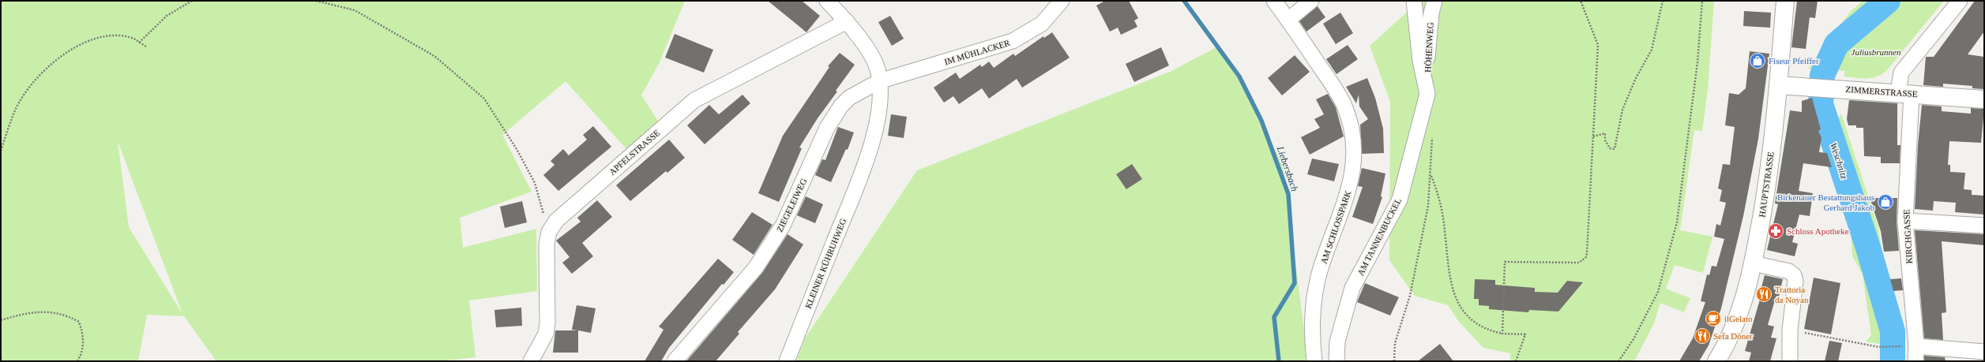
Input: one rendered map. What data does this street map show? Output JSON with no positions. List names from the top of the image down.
{
  "streets": {
    "main road": ["ZIMMERSTRASSE", "HAUPTSTRASSE"],
    "street": [
      "HÖHENWEG",
      "IM MÜHLACKER",
      "APFELSTRASSE",
      "ZIEGELEIWEG",
      "AM SCHLOSSPARK",
      "AM TANNENBUCKEL",
      "KIRCHGASSE",
      "KLEINER KÜHRUHWEG"
    ]
  },
  "crossings": [
    ["HÖHENWEG", "AM TANNENBUCKEL"],
    ["IM MÜHLACKER", "ZIEGELEIWEG"],
    ["IM MÜHLACKER", "KLEINER KÜHRUHWEG"],
    ["ZIMMERSTRASSE", "HAUPTSTRASSE"],
    ["ZIMMERSTRASSE", "KIRCHGASSE"],
    ["APFELSTRASSE", "KLEINER KÜHRUHWEG"],
    ["ZIEGELEIWEG", "KLEINER KÜHRUHWEG"]
  ],
  "water": ["Weschnitz", "Liebersbach"],
  "parks": ["Juliusbrunnen"],
  "places": {
    "shop": ["Fiseur Pfeiffer", "Birkenauer Bestattungshaus Gerhard Jakob"],
    "pharmacy": ["Schloss Apotheke"],
    "restaurant": ["Trattoria da Noyan", "Sefa Döner"],
    "cafe": ["ilGelato"]
  }
}
